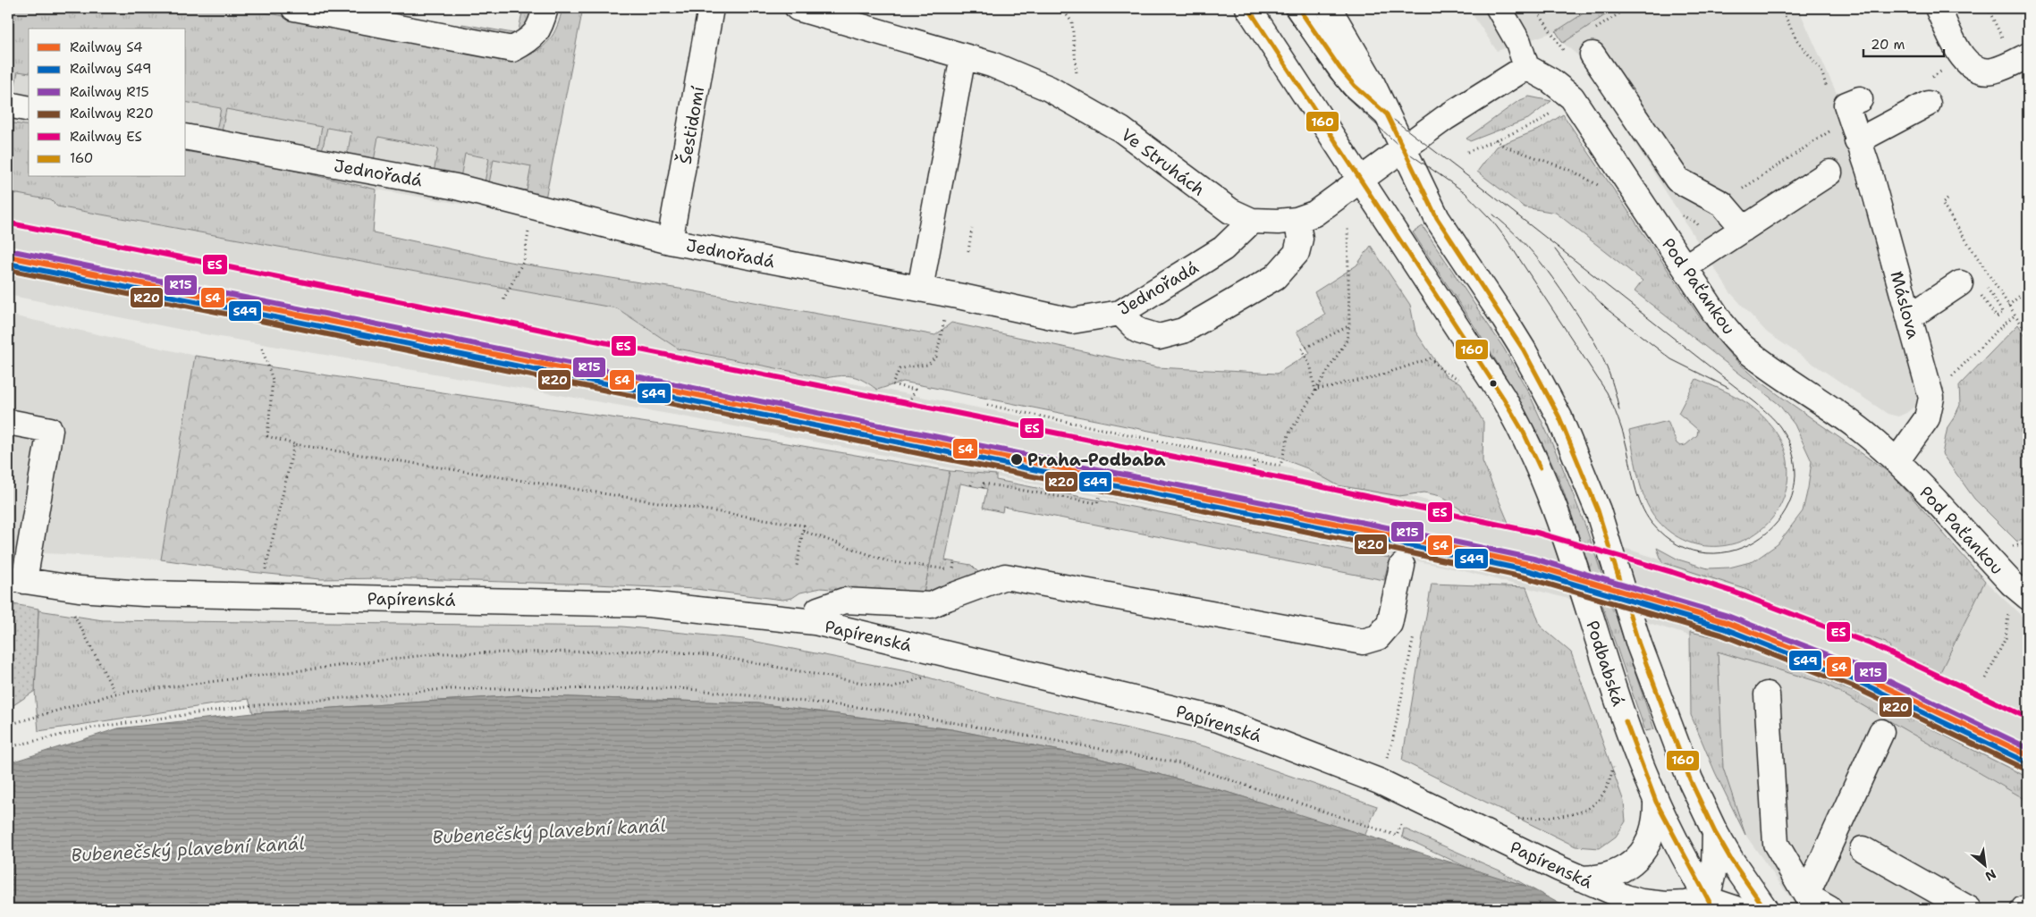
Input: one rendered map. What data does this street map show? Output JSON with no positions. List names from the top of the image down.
{
  "streets": {
    "street": [
      "Šestidomí",
      "Ve Struhách",
      "Jednořadá",
      "Pod Paťankou",
      "Máslova",
      "Papírenská",
      "Podbabská"
    ]
  },
  "crossings": [
    ["Šestidomí", "Jednořadá"],
    ["Ve Struhách", "Jednořadá"],
    ["Ve Struhách", "Podbabská"],
    ["Pod Paťankou", "Máslova"],
    ["Papírenská", "Podbabská"]
  ],
  "water": ["Bubenečský plavební kanál"],
  "places": ["Praha-Podbaba"],
  "lines": [
    "transit line 160",
    "rail line ES",
    "rail line R15",
    "rail line S4",
    "rail line S49",
    "rail line R20"
  ],
  "legend": [
    "Railway S4",
    "Railway S49",
    "Railway R15",
    "Railway R20",
    "Railway ES",
    "160"
  ],
  "scale_bar": "20 m",
  "north": "bottom right"
}
